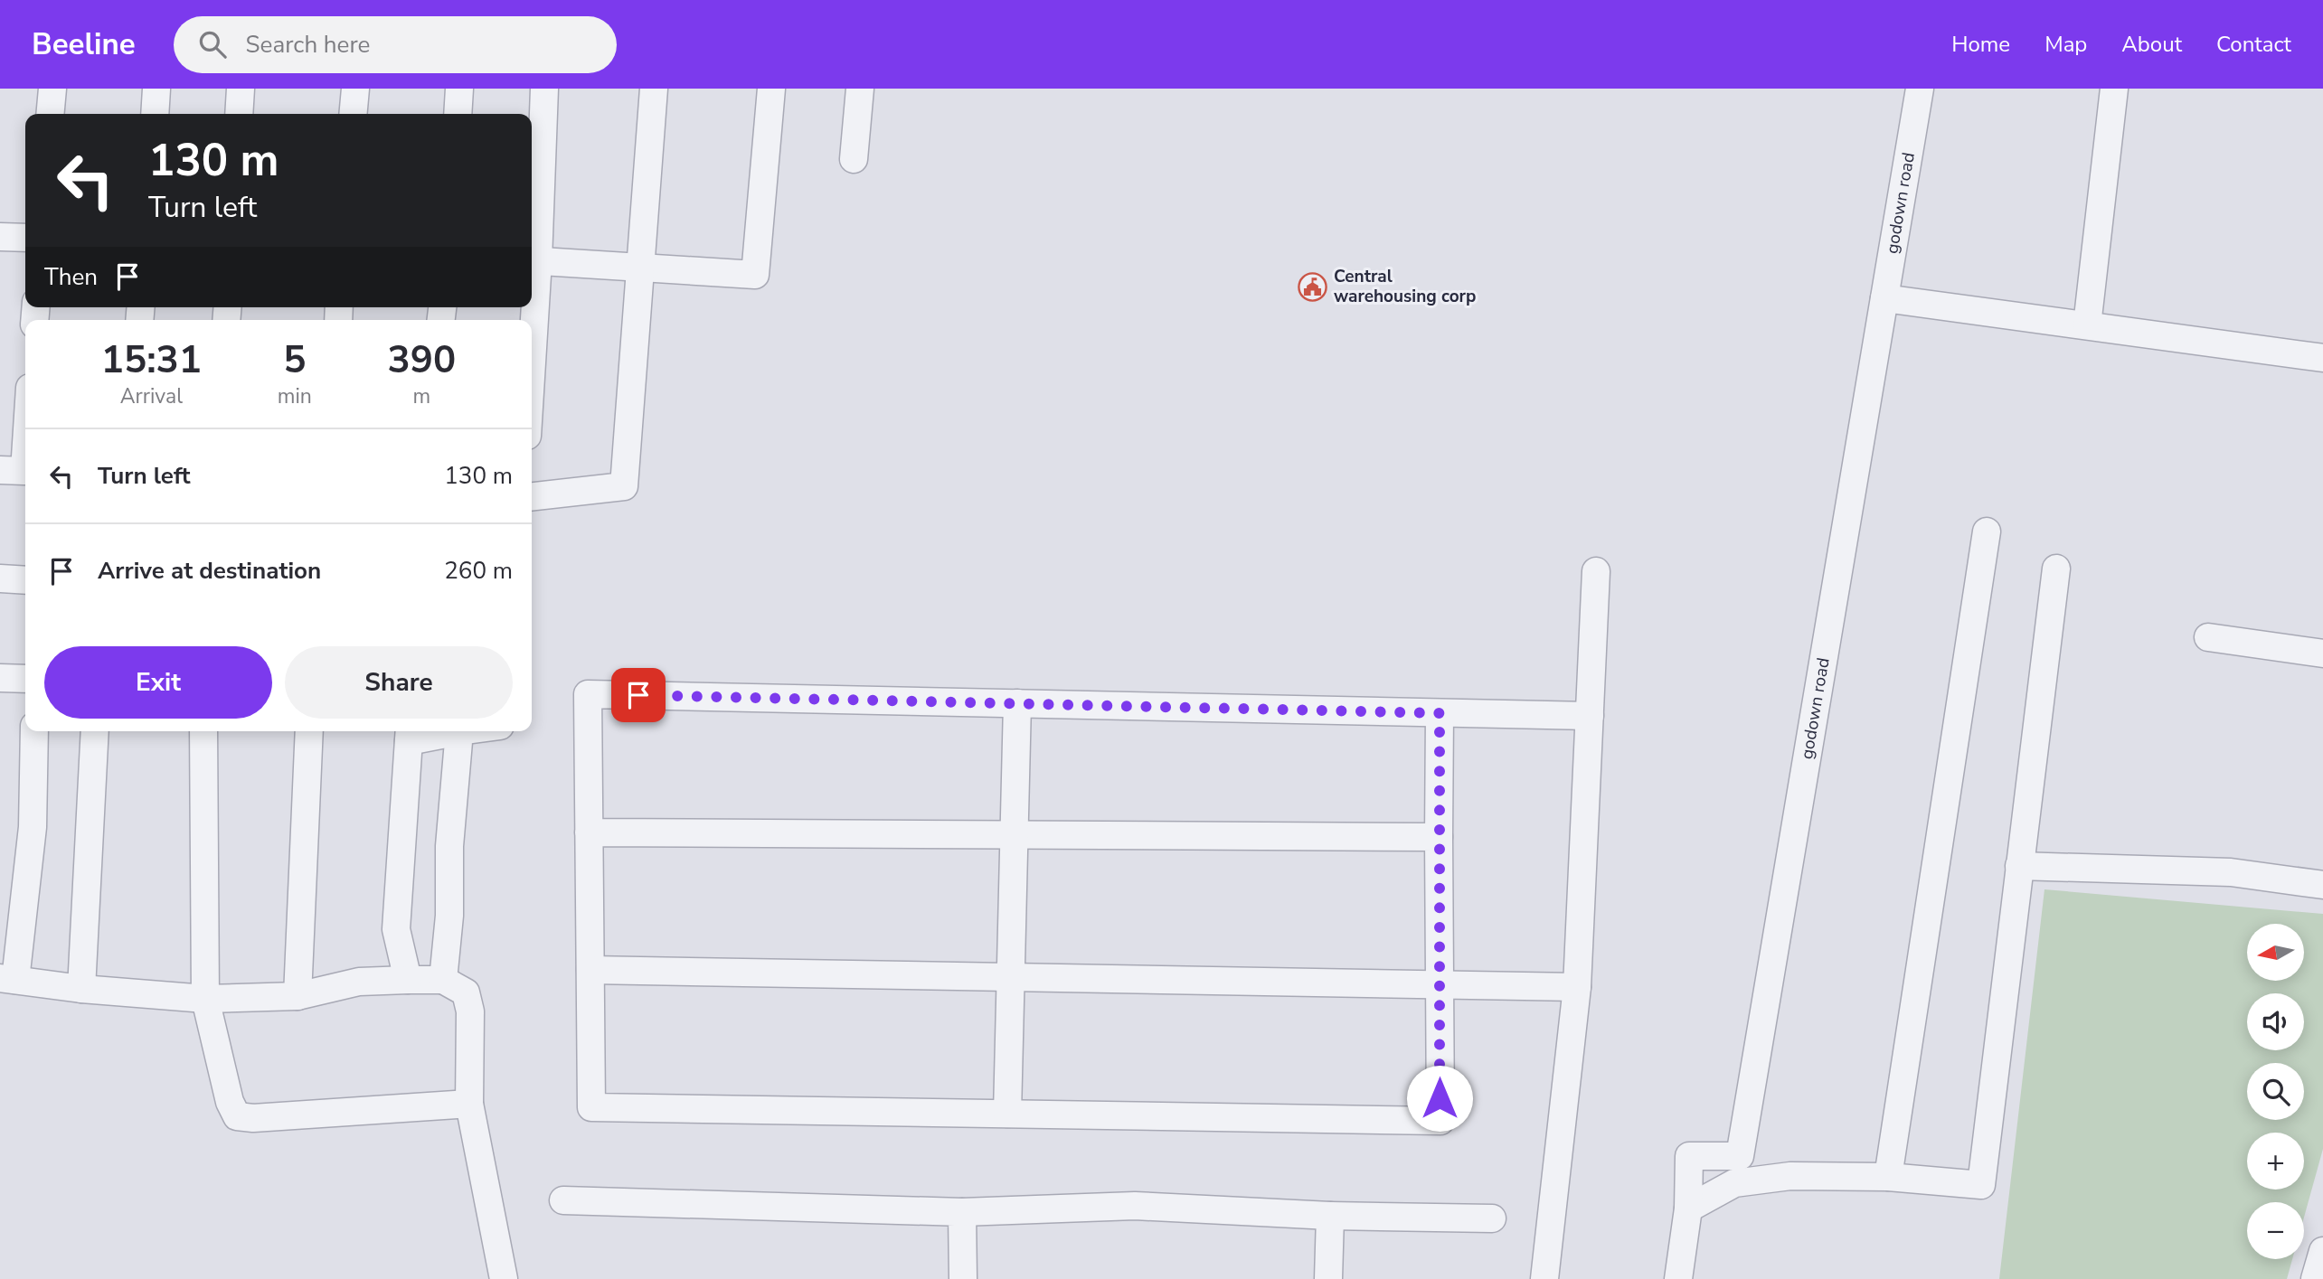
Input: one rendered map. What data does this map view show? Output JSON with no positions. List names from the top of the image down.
{
  "streets": {
    "street": ["godown road"]
  },
  "places": {
    "public building": ["Central warehousing corp"]
  },
  "north": "left",
  "page": {
    "header": "Beeline",
    "search": "Search here",
    "nav": [
      "Home",
      "Map",
      "About",
      "Contact"
    ],
    "turn": ["130 m", "Turn left"],
    "then": "Then",
    "eta": [
      "15:31",
      "Arrival",
      "5",
      "min",
      "390",
      "m"
    ],
    "list": [
      {
        "name": "Turn left",
        "value": "130 m"
      },
      {
        "name": "Arrive at destination",
        "value": "260 m"
      }
    ],
    "buttons": ["Exit", "Share"],
    "map_buttons": ["+", "−"]
  }
}
